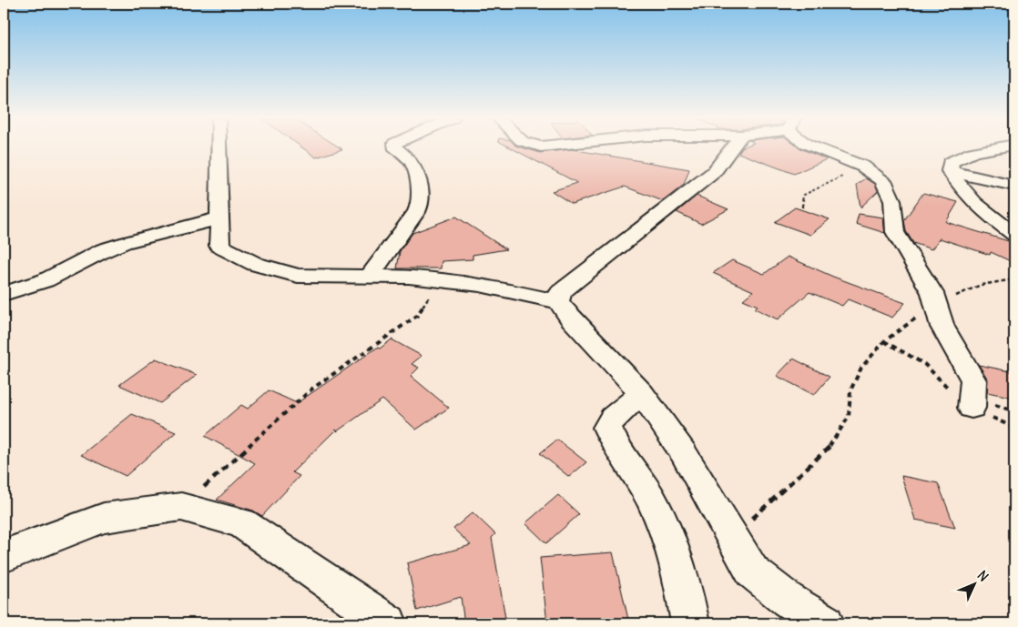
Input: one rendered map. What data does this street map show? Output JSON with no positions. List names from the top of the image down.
{
  "north": "top right"
}
